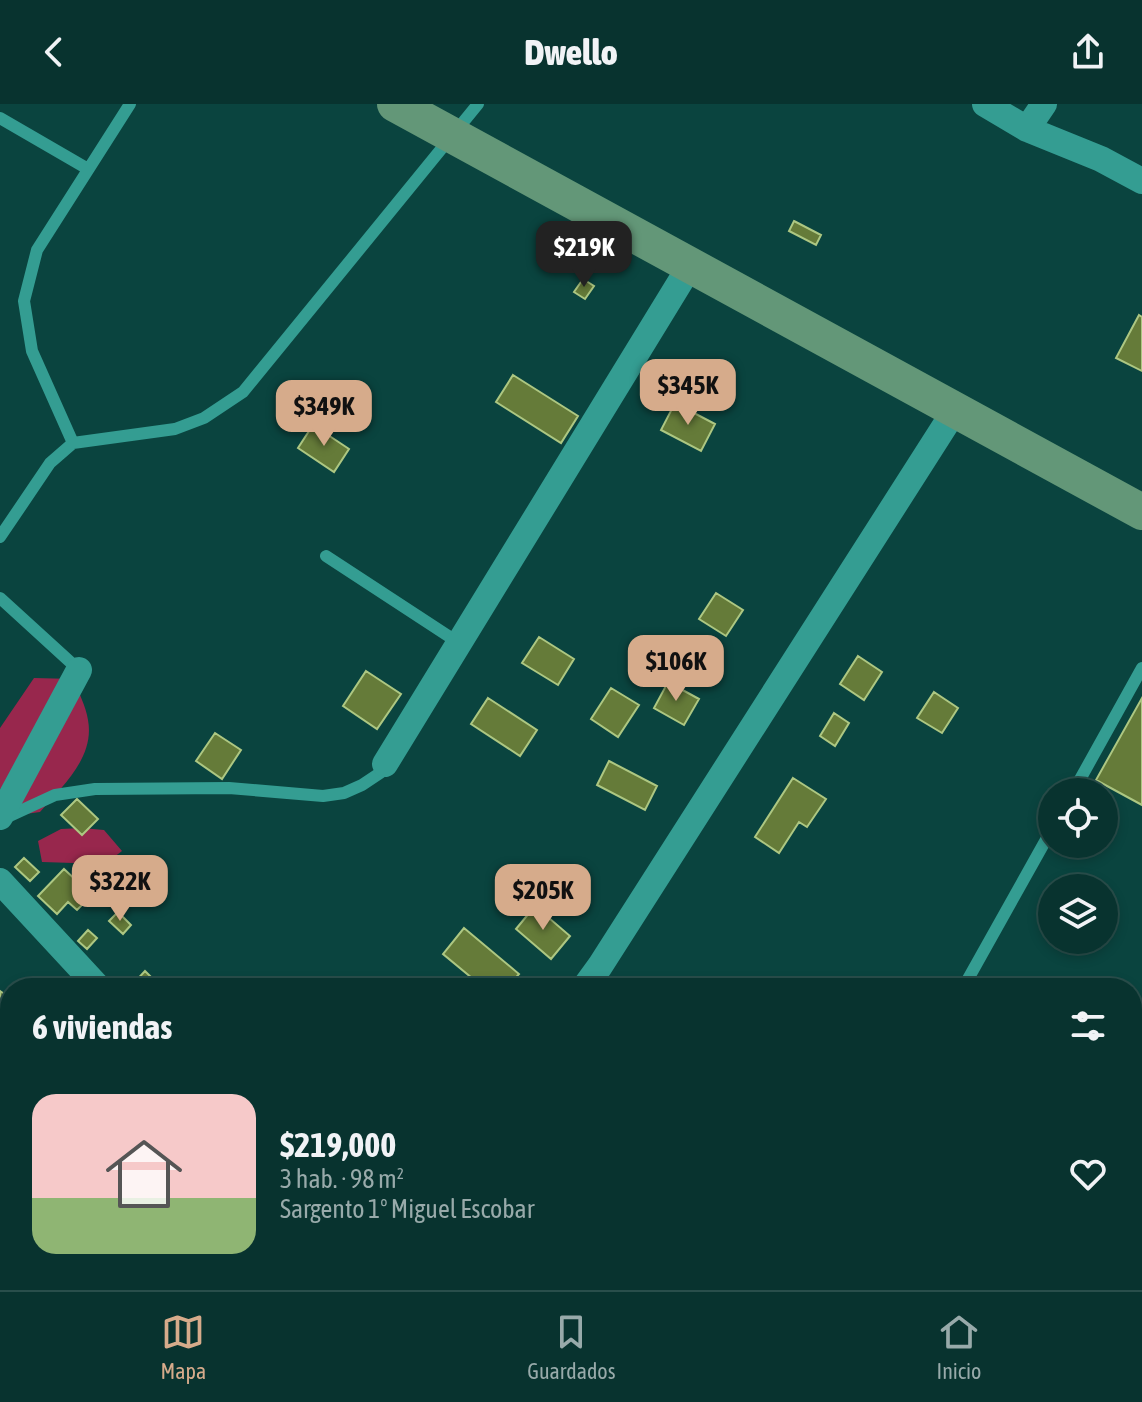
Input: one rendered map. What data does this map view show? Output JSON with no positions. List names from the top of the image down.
{
  "page": {
    "header": "Dwello",
    "price": [
      "$219K",
      "$345K",
      "$349K",
      "$106K",
      "$322K",
      "$205K"
    ],
    "heading": "6 viviendas",
    "list": [
      {
        "name": "$219,000",
        "note": "3 hab. · 98 m² · Sargento 1º Miguel Escobar"
      }
    ],
    "tabs": ["Mapa", "Guardados", "Inicio"]
  }
}
